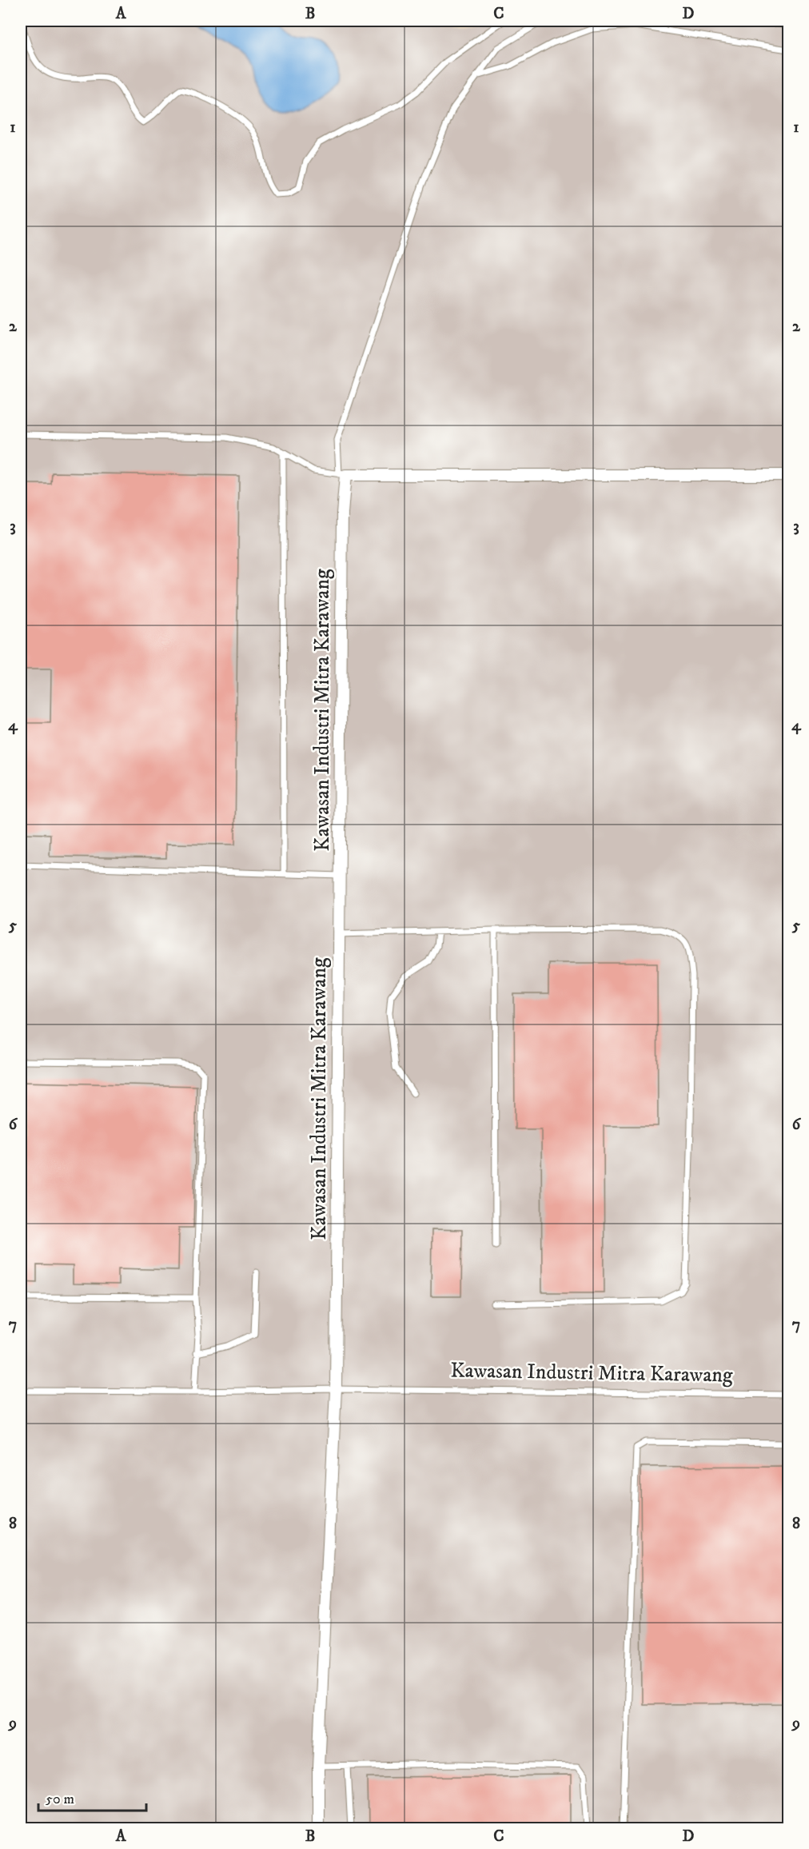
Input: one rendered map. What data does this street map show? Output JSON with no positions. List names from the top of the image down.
{
  "streets": {
    "street": ["Kawasan Industri Mitra Karawang"]
  },
  "scale_bar": "50 m",
  "grid": {
    "columns": [
      "A",
      "B",
      "C",
      "D"
    ],
    "rows": [
      "1",
      "2",
      "3",
      "4",
      "5",
      "6",
      "7",
      "8",
      "9"
    ]
  }
}
